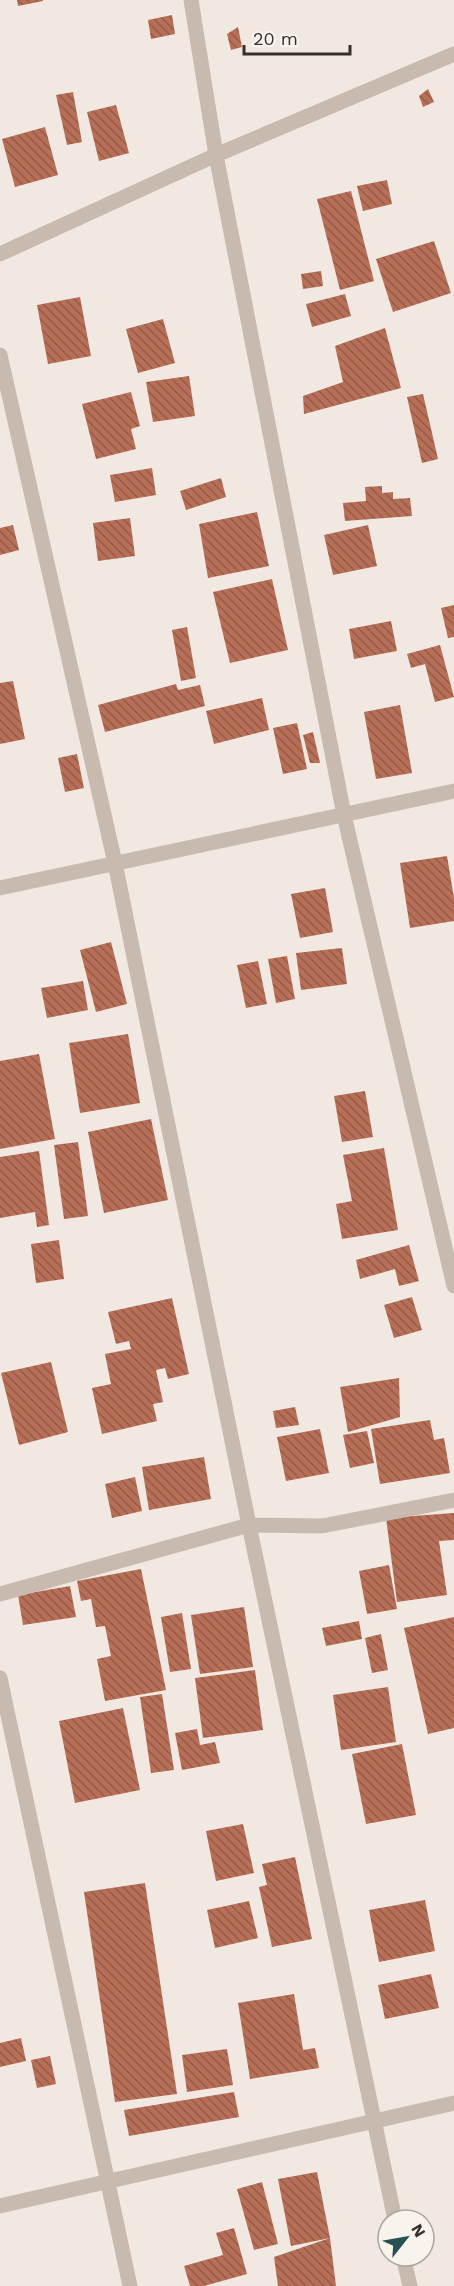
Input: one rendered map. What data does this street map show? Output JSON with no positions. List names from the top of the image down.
{
  "scale_bar": "20 m",
  "north": "top right"
}
